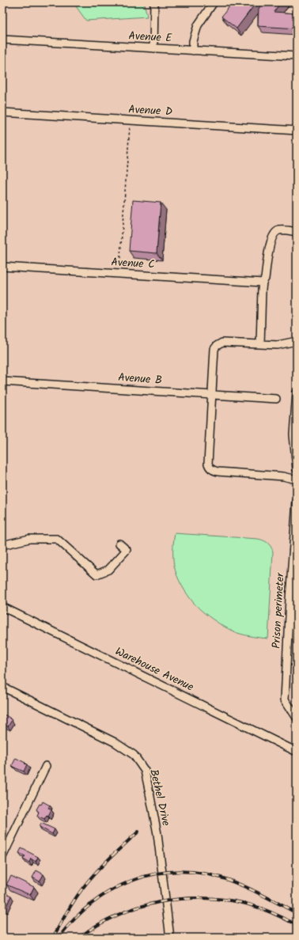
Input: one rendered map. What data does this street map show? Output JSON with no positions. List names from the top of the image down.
{
  "streets": {
    "street": [
      "Avenue E",
      "Avenue D",
      "Avenue C",
      "Avenue B",
      "Prison perimeter",
      "Warehouse Avenue",
      "Bethel Drive"
    ]
  }
}
